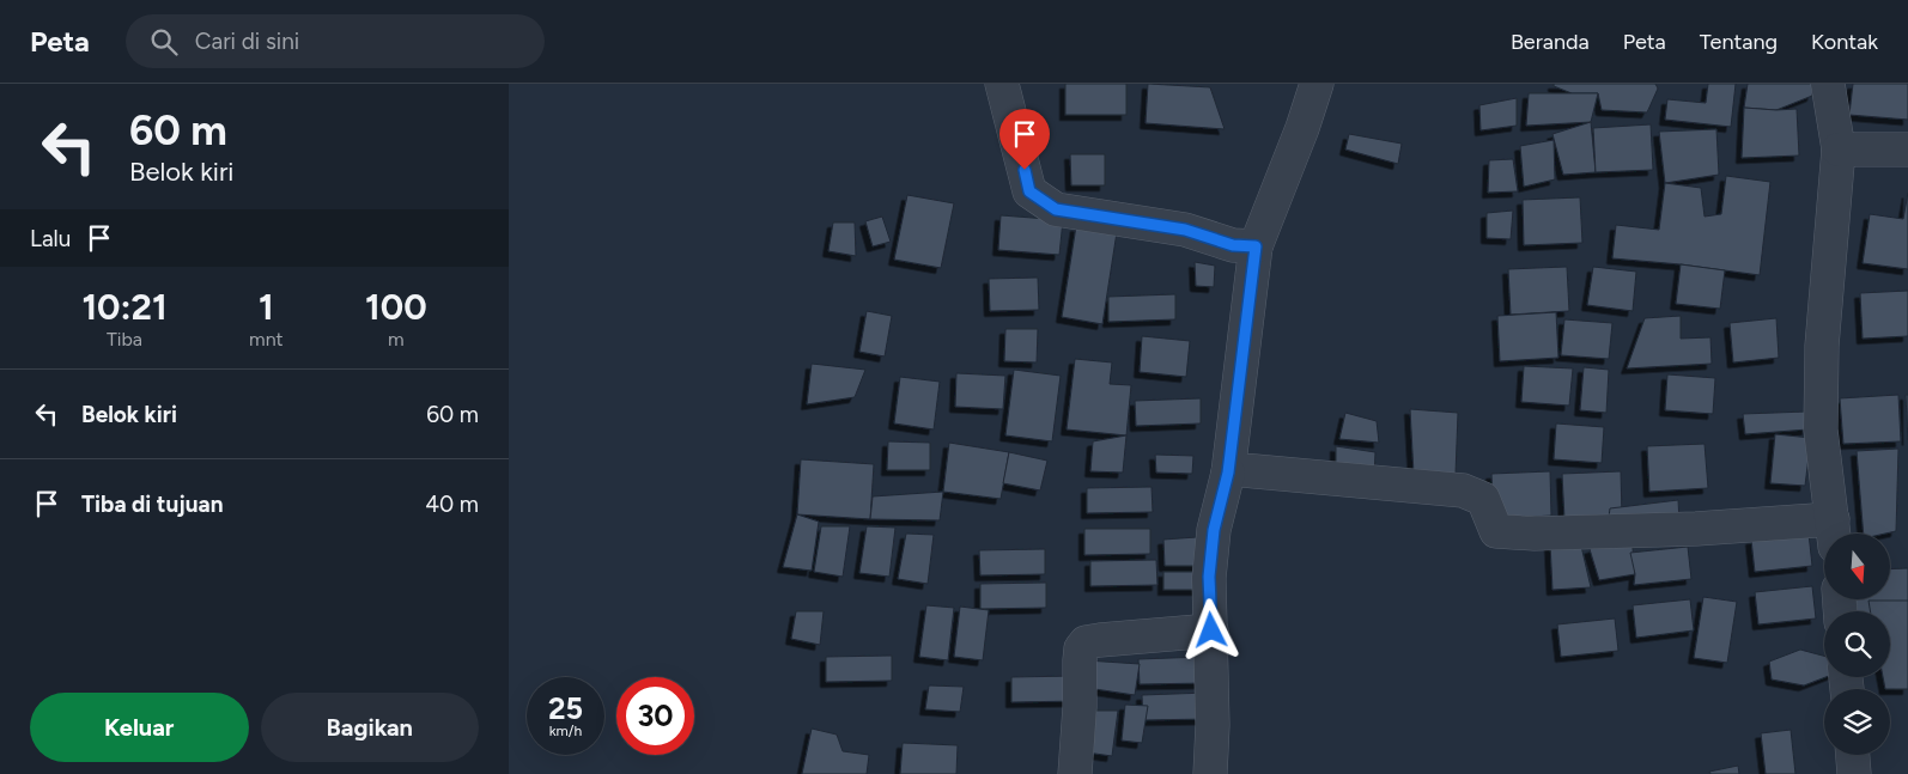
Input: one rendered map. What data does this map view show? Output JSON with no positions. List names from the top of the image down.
{
  "north": "bottom",
  "page": {
    "header": "Peta",
    "search": "Cari di sini",
    "nav": [
      "Beranda",
      "Peta",
      "Tentang",
      "Kontak"
    ],
    "turn": ["60 m", "Belok kiri"],
    "then": "Lalu",
    "eta": [
      "10:21",
      "Tiba",
      "1",
      "mnt",
      "100",
      "m"
    ],
    "list": [
      {
        "name": "Belok kiri",
        "value": "60 m"
      },
      {
        "name": "Tiba di tujuan",
        "value": "40 m"
      }
    ],
    "speed": "25 km/h",
    "limit": "30",
    "buttons": ["Keluar", "Bagikan"]
  }
}
